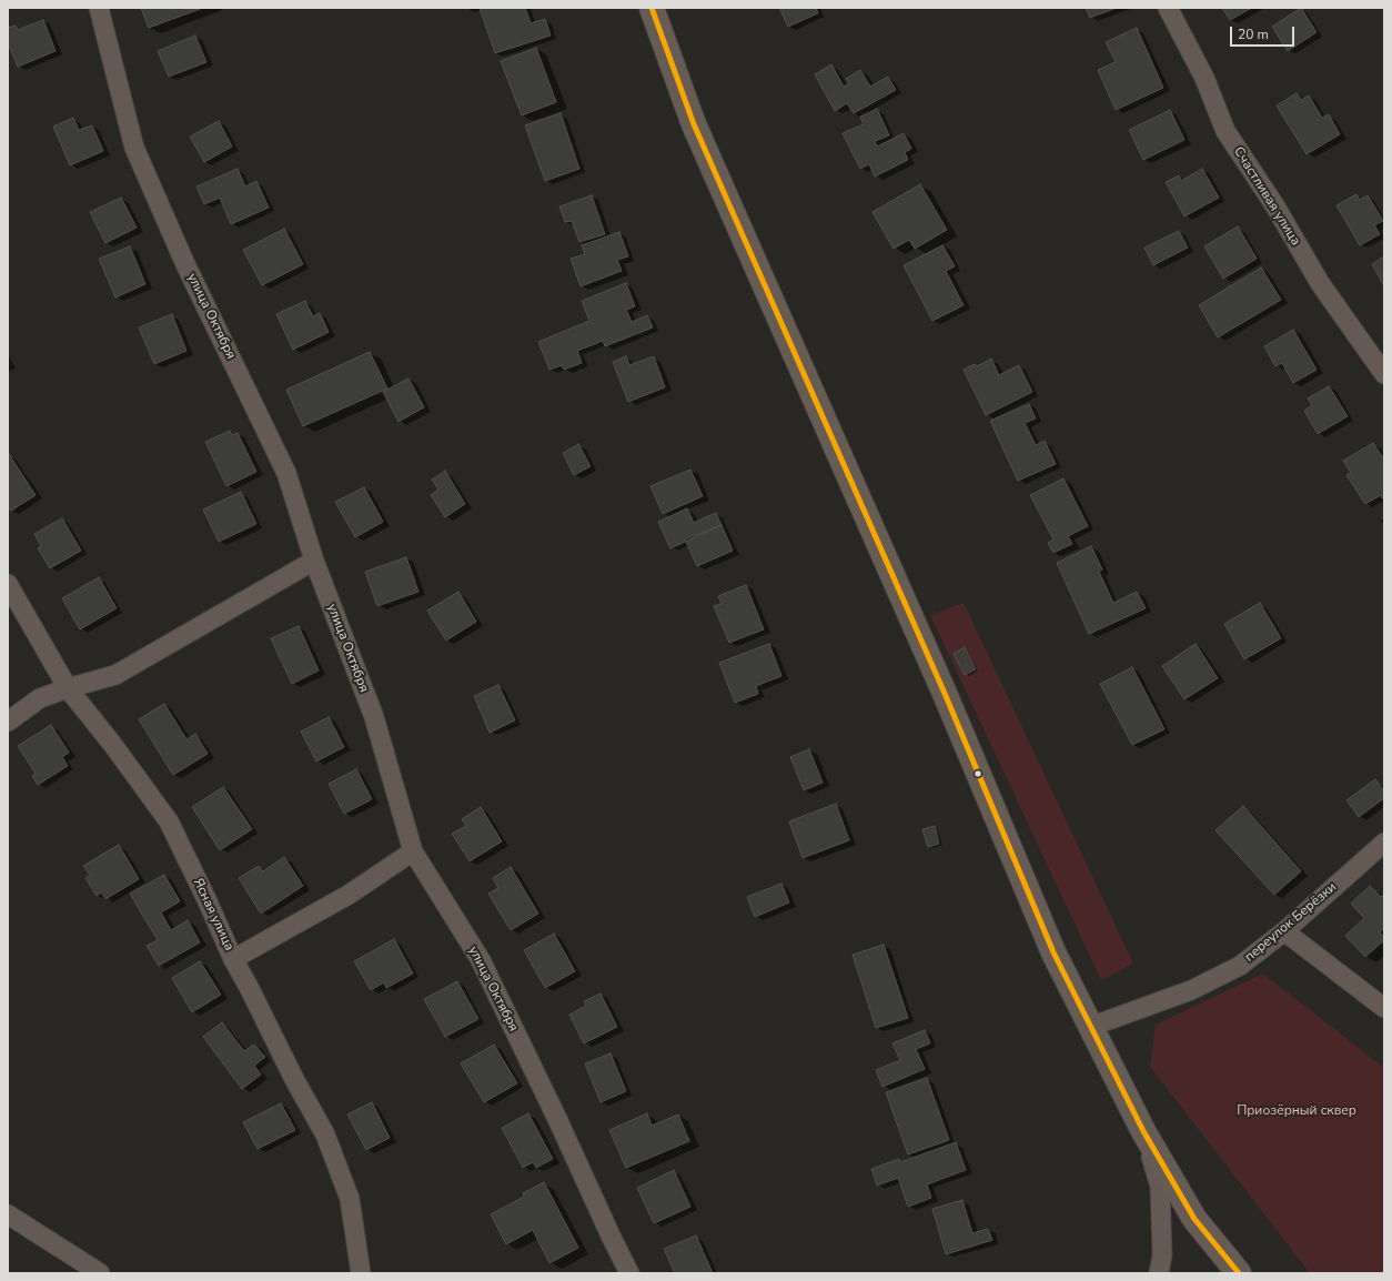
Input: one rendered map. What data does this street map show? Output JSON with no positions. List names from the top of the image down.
{
  "streets": {
    "street": [
      "Счастливая улица",
      "улица Октября",
      "Ясная улица",
      "переулок Берёзки"
    ]
  },
  "parks": ["Приозёрный сквер"],
  "scale_bar": "20 m"
}
